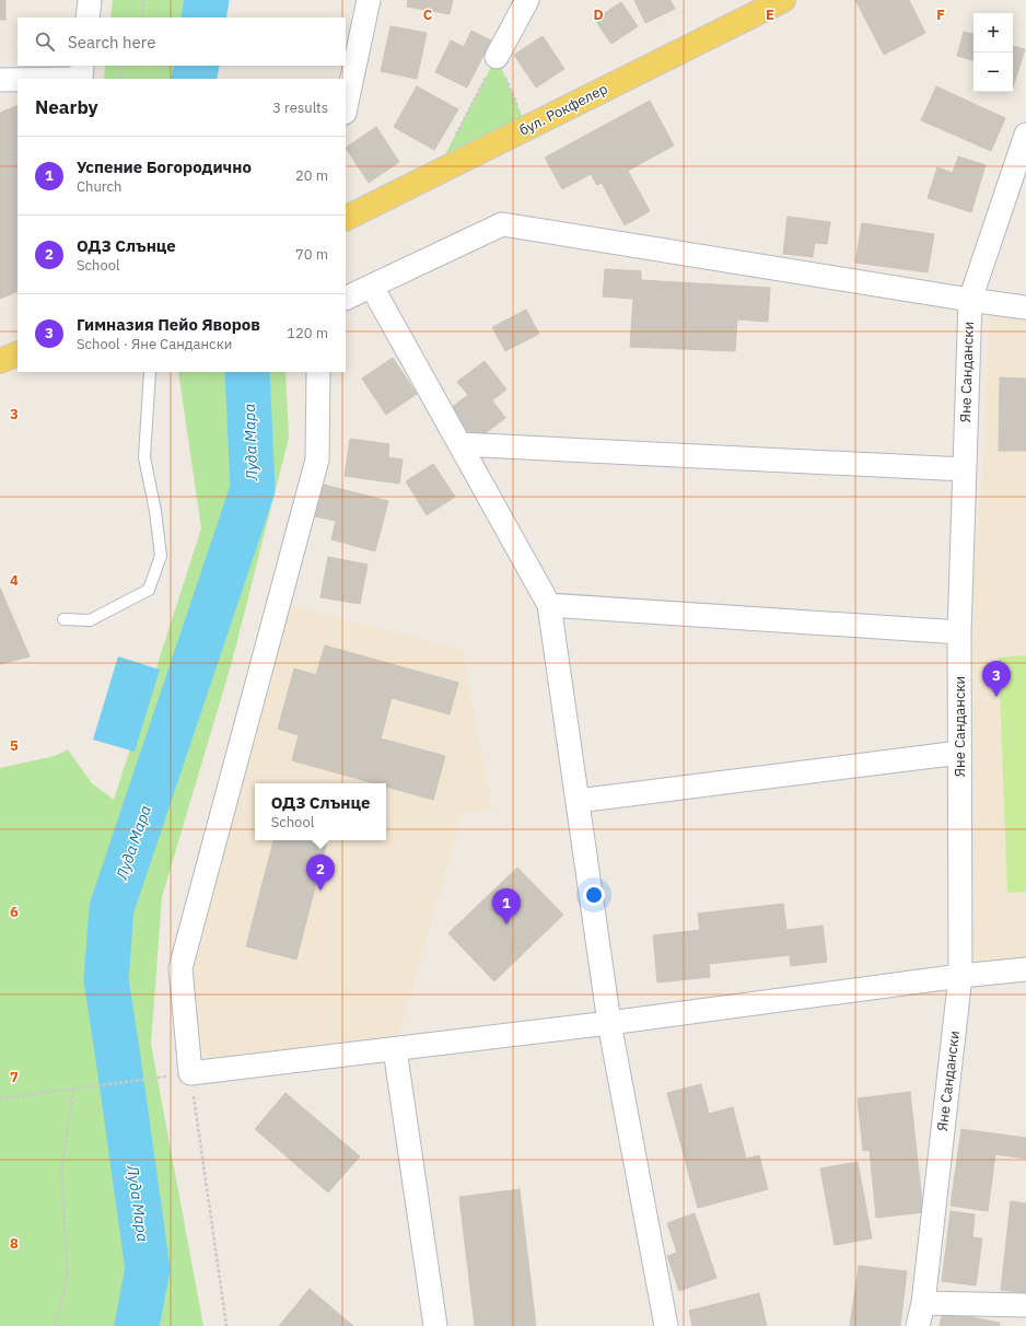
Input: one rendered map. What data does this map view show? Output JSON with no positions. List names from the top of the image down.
{
  "streets": {
    "main road": ["бул. Рокфелер"],
    "street": ["Яне Сандански"]
  },
  "water": ["Луда Мара"],
  "page": {
    "map_buttons": ["+", "−"],
    "search": "Search here",
    "heading": ["Nearby", "3 results"],
    "list": [
      {
        "mark": "1",
        "name": "Успение Богородично",
        "note": "Church",
        "value": "20 m"
      },
      {
        "mark": "2",
        "name": "ОДЗ Слънце",
        "note": "School",
        "value": "70 m"
      },
      {
        "mark": "3",
        "name": "Гимназия Пейо Яворов",
        "note": "School · Яне Сандански",
        "value": "120 m"
      }
    ],
    "pins": ["3", "2", "1"],
    "popup": ["ОДЗ Слънце", "School"]
  },
  "grid": {
    "columns": [
      "C",
      "D",
      "E",
      "F"
    ],
    "rows": [
      "3",
      "4",
      "5",
      "6",
      "7",
      "8"
    ]
  }
}
